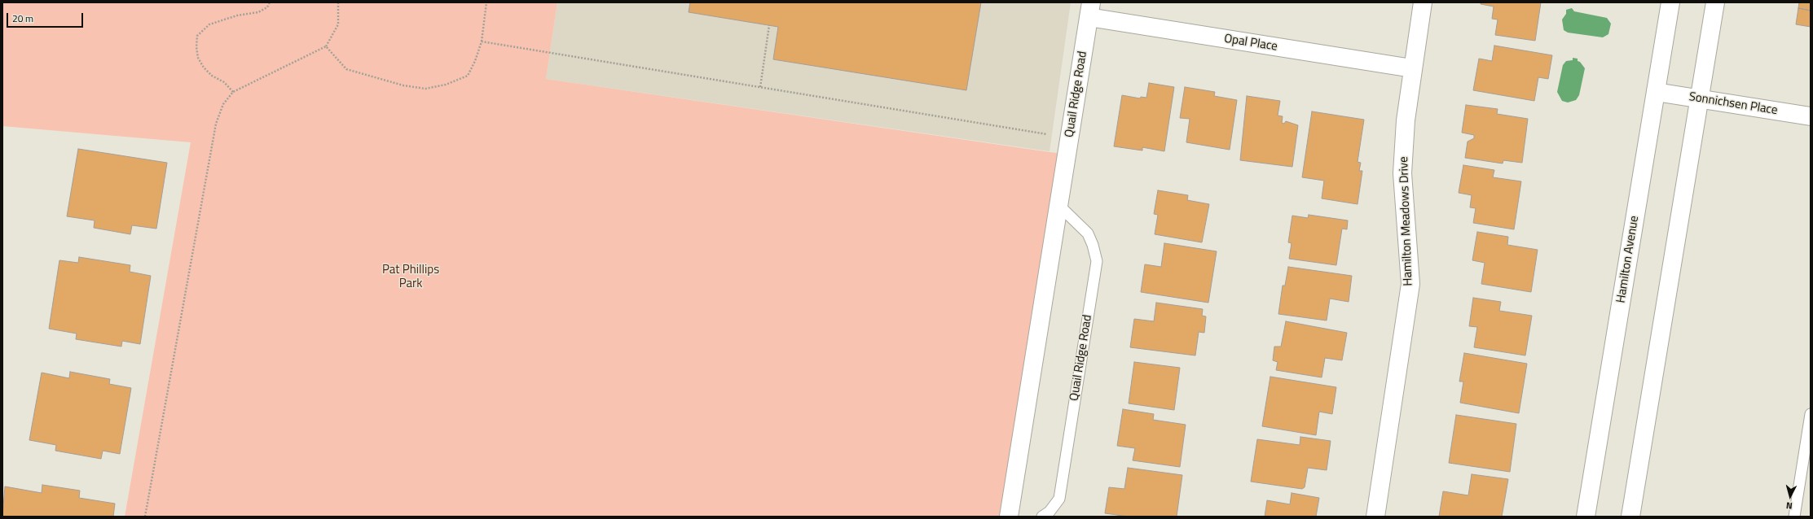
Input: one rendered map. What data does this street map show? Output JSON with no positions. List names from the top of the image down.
{
  "streets": {
    "street": [
      "Opal Place",
      "Quail Ridge Road",
      "Sonnichsen Place",
      "Hamilton Meadows Drive",
      "Hamilton Avenue"
    ]
  },
  "crossings": [
    ["Opal Place", "Quail Ridge Road"],
    ["Opal Place", "Hamilton Meadows Drive"],
    ["Sonnichsen Place", "Hamilton Avenue"]
  ],
  "parks": ["Pat Phillips Park"],
  "scale_bar": "20 m",
  "north": "bottom"
}
